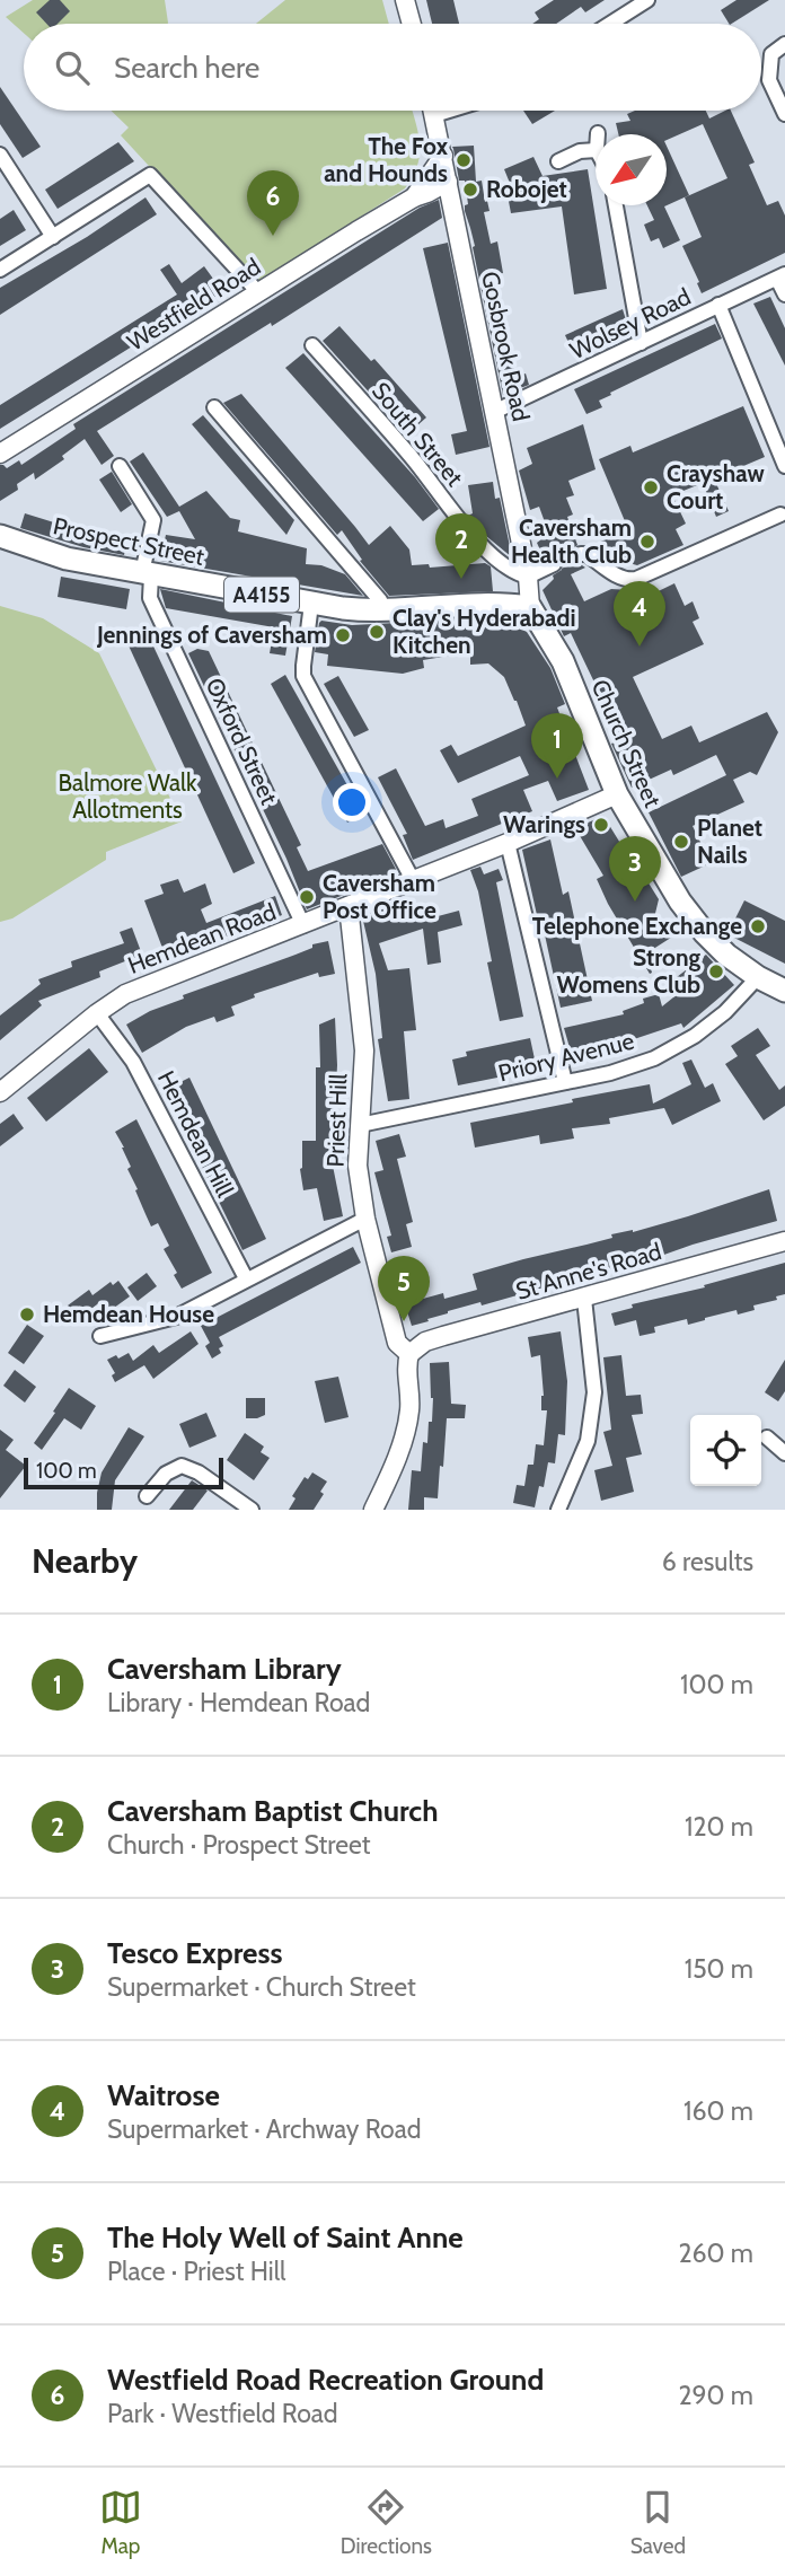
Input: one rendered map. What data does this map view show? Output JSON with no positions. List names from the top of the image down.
{
  "streets": {
    "main road": ["Prospect Street", "A4155", "Church Street"],
    "street": [
      "Westfield Road",
      "Wolsey Road",
      "Gosbrook Road",
      "South Street",
      "Oxford Street",
      "Hemdean Road",
      "Priory Avenue",
      "Priest Hill",
      "Hemdean Hill",
      "St Anne's Road"
    ]
  },
  "crossings": [
    ["Westfield Road", "Gosbrook Road"],
    ["Wolsey Road", "Gosbrook Road"],
    ["Gosbrook Road", "South Street"],
    ["Gosbrook Road", "Prospect Street"],
    ["Gosbrook Road", "Church Street"],
    ["Prospect Street", "Oxford Street"],
    ["Prospect Street", "Church Street"],
    ["Oxford Street", "Hemdean Road"],
    ["Church Street", "Hemdean Road"],
    ["Church Street", "Priory Avenue"],
    ["Hemdean Road", "Priest Hill"],
    ["Hemdean Road", "Hemdean Hill"],
    ["Priory Avenue", "Priest Hill"],
    ["Priest Hill", "St Anne's Road"]
  ],
  "parks": ["Balmore Walk Allotments"],
  "places": [
    "The Fox and Hounds",
    "Robojet",
    "Crayshaw Court",
    "Caversham Health Club",
    "Clay's Hyderabadi Kitchen",
    "Jennings of Caversham",
    "Warings",
    "Planet Nails",
    "Caversham Post Office",
    "Telephone Exchange",
    "Strong Womens Club",
    "Hemdean House"
  ],
  "scale_bar": "100 m",
  "north": "bottom left",
  "page": {
    "search": "Search here",
    "pins": [
      "6",
      "2",
      "4",
      "1",
      "3",
      "5"
    ],
    "scale": "100 m",
    "heading": ["Nearby", "6 results"],
    "list": [
      {
        "mark": "1",
        "name": "Caversham Library",
        "note": "Library · Hemdean Road",
        "value": "100 m"
      },
      {
        "mark": "2",
        "name": "Caversham Baptist Church",
        "note": "Church · Prospect Street",
        "value": "120 m"
      },
      {
        "mark": "3",
        "name": "Tesco Express",
        "note": "Supermarket · Church Street",
        "value": "150 m"
      },
      {
        "mark": "4",
        "name": "Waitrose",
        "note": "Supermarket · Archway Road",
        "value": "160 m"
      },
      {
        "mark": "5",
        "name": "The Holy Well of Saint Anne",
        "note": "Place · Priest Hill",
        "value": "260 m"
      },
      {
        "mark": "6",
        "name": "Westfield Road Recreation Ground",
        "note": "Park · Westfield Road",
        "value": "290 m"
      }
    ],
    "nav": ["Map", "Directions", "Saved"]
  }
}
